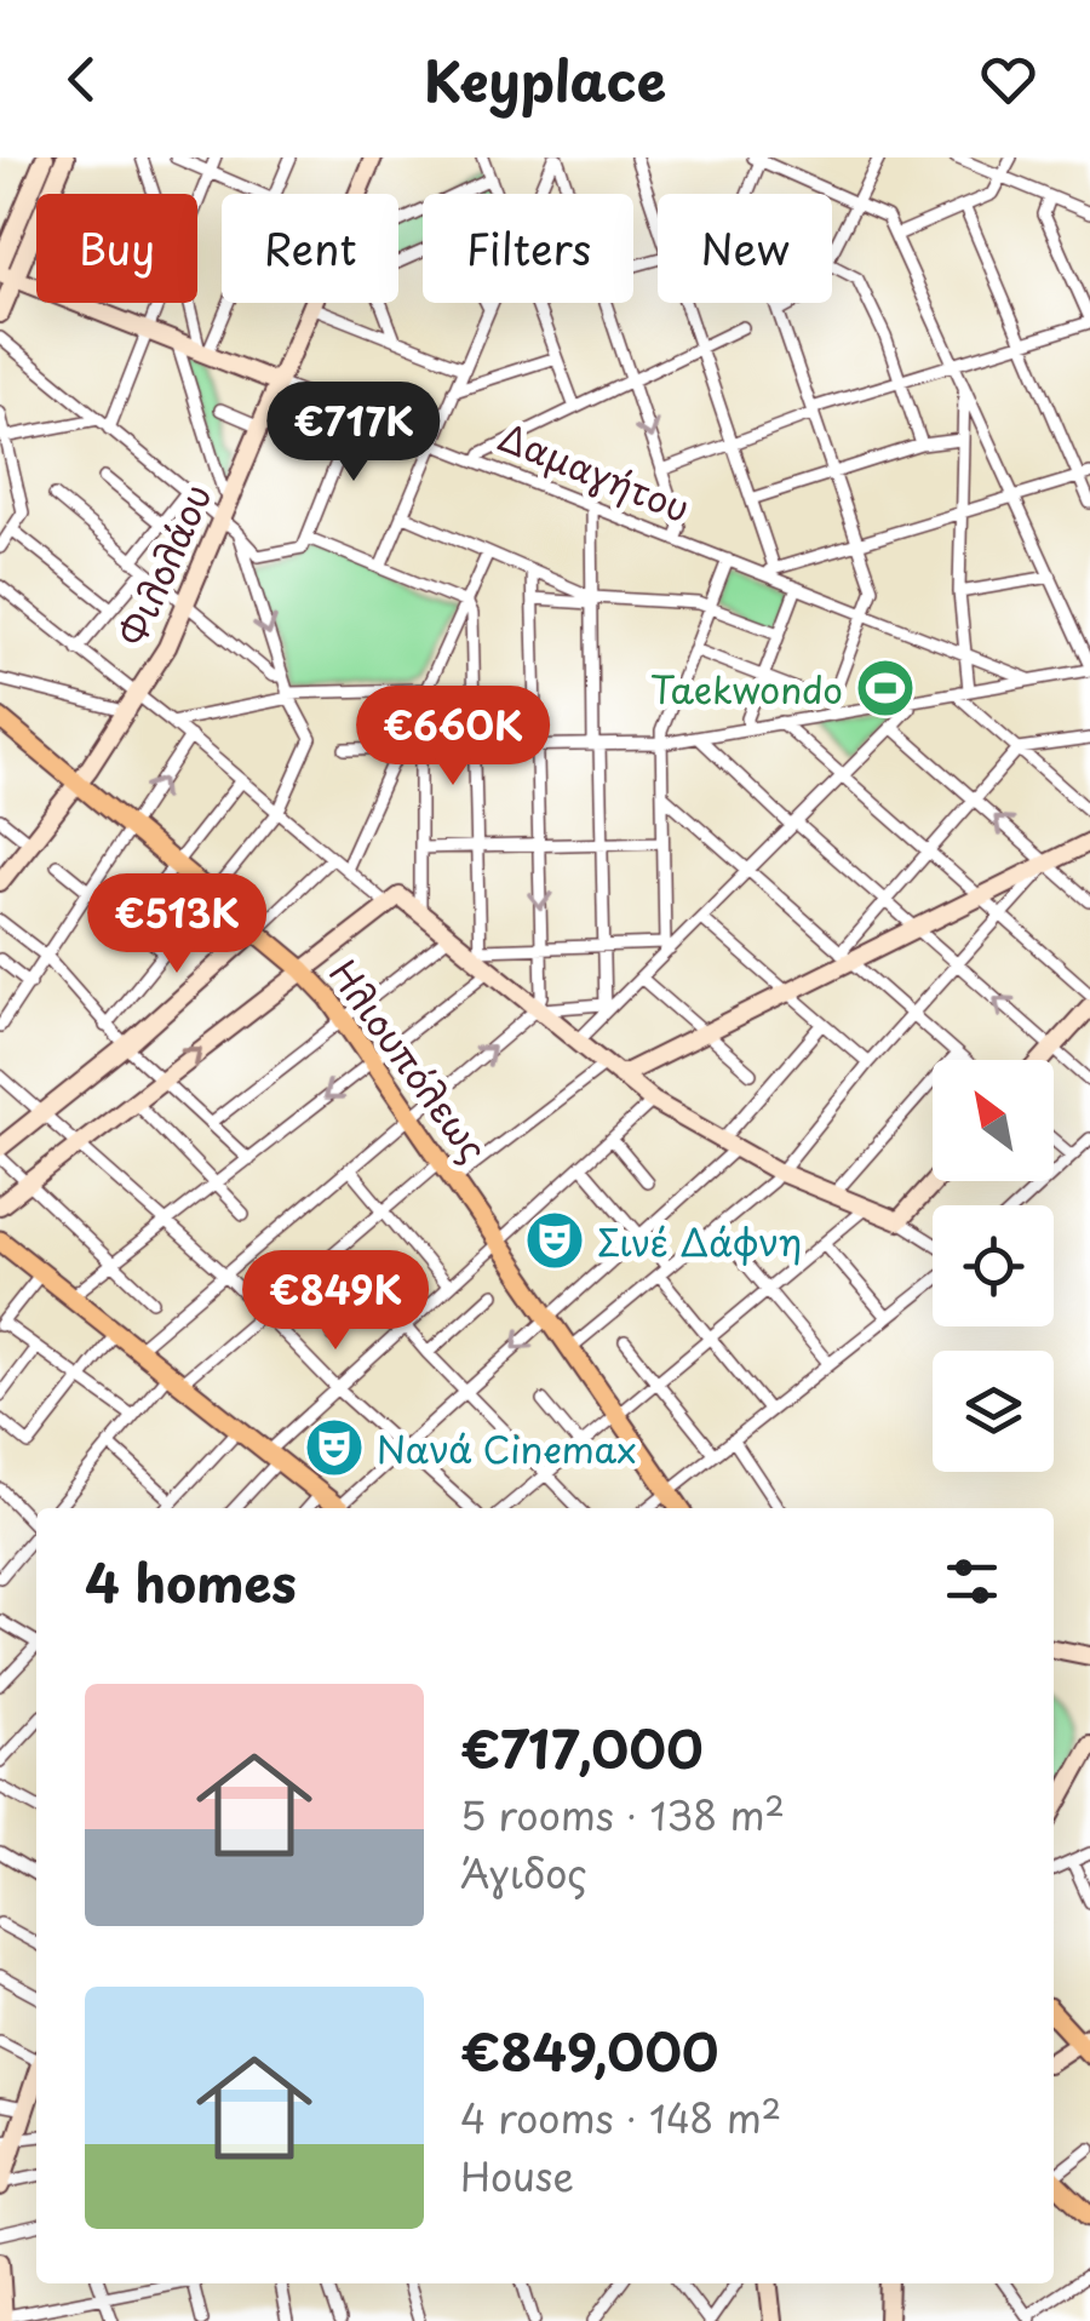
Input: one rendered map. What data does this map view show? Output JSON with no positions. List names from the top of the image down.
{
  "streets": {
    "main road": ["Ηλιουπόλεως"],
    "street": ["Δαμαγήτου", "Φιλολάου"]
  },
  "crossings": [
    ["Δαμαγήτου", "Φιλολάου"],
    ["Φιλολάου", "Ηλιουπόλεως"]
  ],
  "places": {
    "sports": ["Taekwondo"],
    "theatre": ["Σινέ Δάφνη", "Νανά Cinemax"]
  },
  "north": "top left",
  "page": {
    "header": "Keyplace",
    "chip": [
      "Buy",
      "Rent",
      "Filters",
      "New"
    ],
    "price": [
      "€717K",
      "€660K",
      "€513K",
      "€849K"
    ],
    "heading": "4 homes",
    "list": [
      {
        "name": "€717,000",
        "note": "5 rooms · 138 m² · Άγιδος"
      },
      {
        "name": "€849,000",
        "note": "4 rooms · 148 m² · House"
      }
    ]
  }
}
